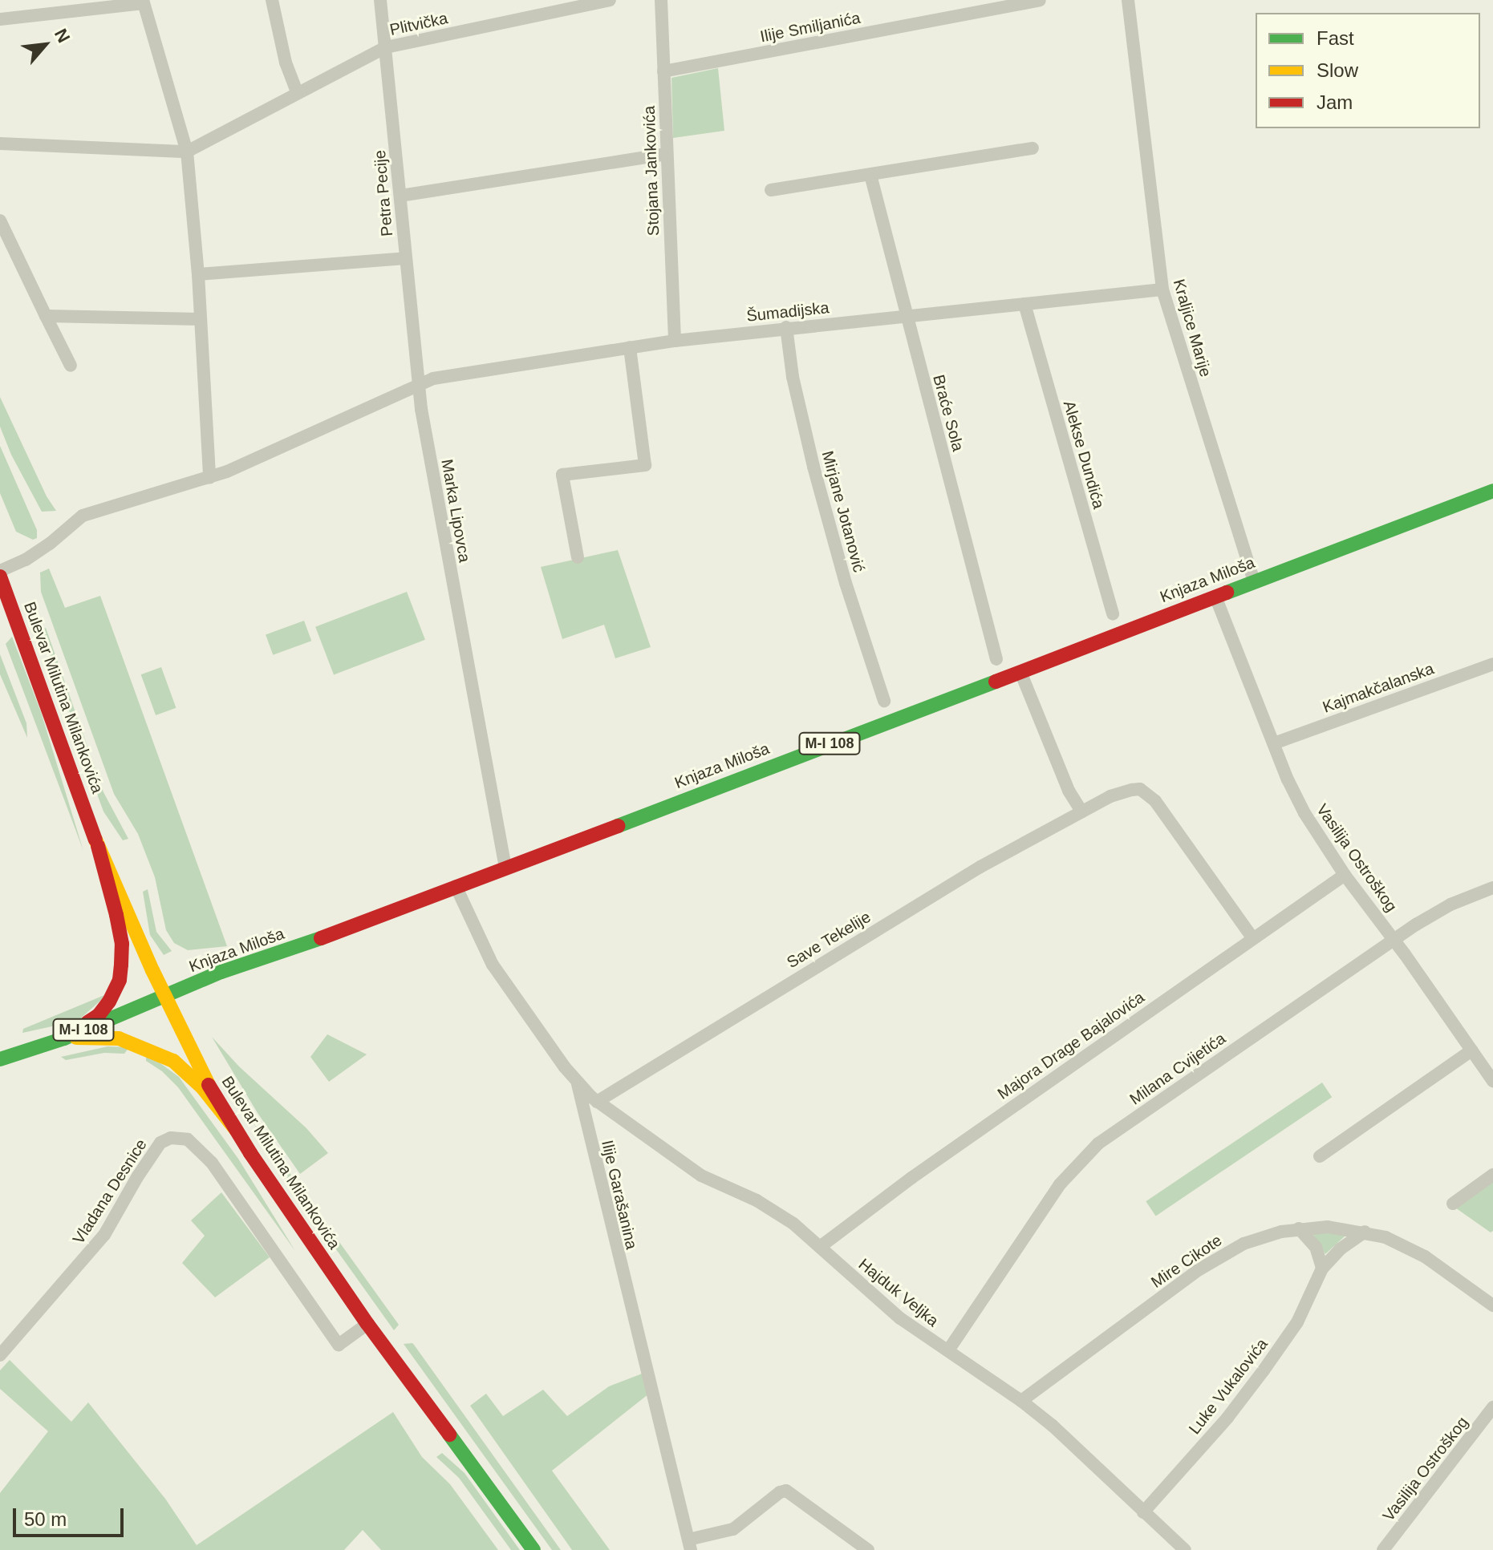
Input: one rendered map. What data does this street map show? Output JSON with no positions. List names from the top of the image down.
{
  "streets": {
    "main road": ["Knjaza Miloša", "Bulevar Milutina Milankovića", "M-I 108"],
    "street": [
      "Plitvička",
      "Ilije Smiljanića",
      "Stojana Jankovića",
      "Petra Pecije",
      "Šumadijska",
      "Kraljice Marije",
      "Braće Sola",
      "Alekse Dundića",
      "Marka Lipovca",
      "Mirjane Jotanović",
      "Kajmakčalanska",
      "Vasilija Ostroškog",
      "Save Tekelije",
      "Majora Drage Bajalovića",
      "Milana Cvijetića",
      "Vladana Desnice",
      "Ilije Garašanina",
      "Mire Cikote",
      "Hajduk Veljka",
      "Luke Vukalovića"
    ]
  },
  "crossings": [
    ["Plitvička", "Petra Pecije"],
    ["Ilije Smiljanića", "Stojana Jankovića"],
    ["Stojana Jankovića", "Šumadijska"],
    ["Petra Pecije", "Šumadijska"],
    ["Petra Pecije", "Marka Lipovca"],
    ["Šumadijska", "Kraljice Marije"],
    ["Šumadijska", "Braće Sola"],
    ["Šumadijska", "Alekse Dundića"],
    ["Šumadijska", "Marka Lipovca"],
    ["Šumadijska", "Mirjane Jotanović"],
    ["Kraljice Marije", "Knjaza Miloša"],
    ["Marka Lipovca", "Knjaza Miloša"],
    ["Knjaza Miloša", "Bulevar Milutina Milankovića"],
    ["Knjaza Miloša", "Vasilija Ostroškog"],
    ["Knjaza Miloša", "Ilije Garašanina"],
    ["Kajmakčalanska", "Vasilija Ostroškog"],
    ["Bulevar Milutina Milankovića", "Vladana Desnice"],
    ["Vasilija Ostroškog", "Majora Drage Bajalovića"],
    ["Vasilija Ostroškog", "Milana Cvijetića"],
    ["Save Tekelije", "Majora Drage Bajalovića"],
    ["Save Tekelije", "Hajduk Veljka"],
    ["Majora Drage Bajalovića", "Hajduk Veljka"],
    ["Milana Cvijetića", "Hajduk Veljka"],
    ["Ilije Garašanina", "Hajduk Veljka"],
    ["Mire Cikote", "Hajduk Veljka"],
    ["Mire Cikote", "Luke Vukalovića"],
    ["Hajduk Veljka", "Luke Vukalovića"]
  ],
  "legend": ["Fast", "Slow", "Jam"],
  "scale_bar": "50 m",
  "north": "top right"
}
